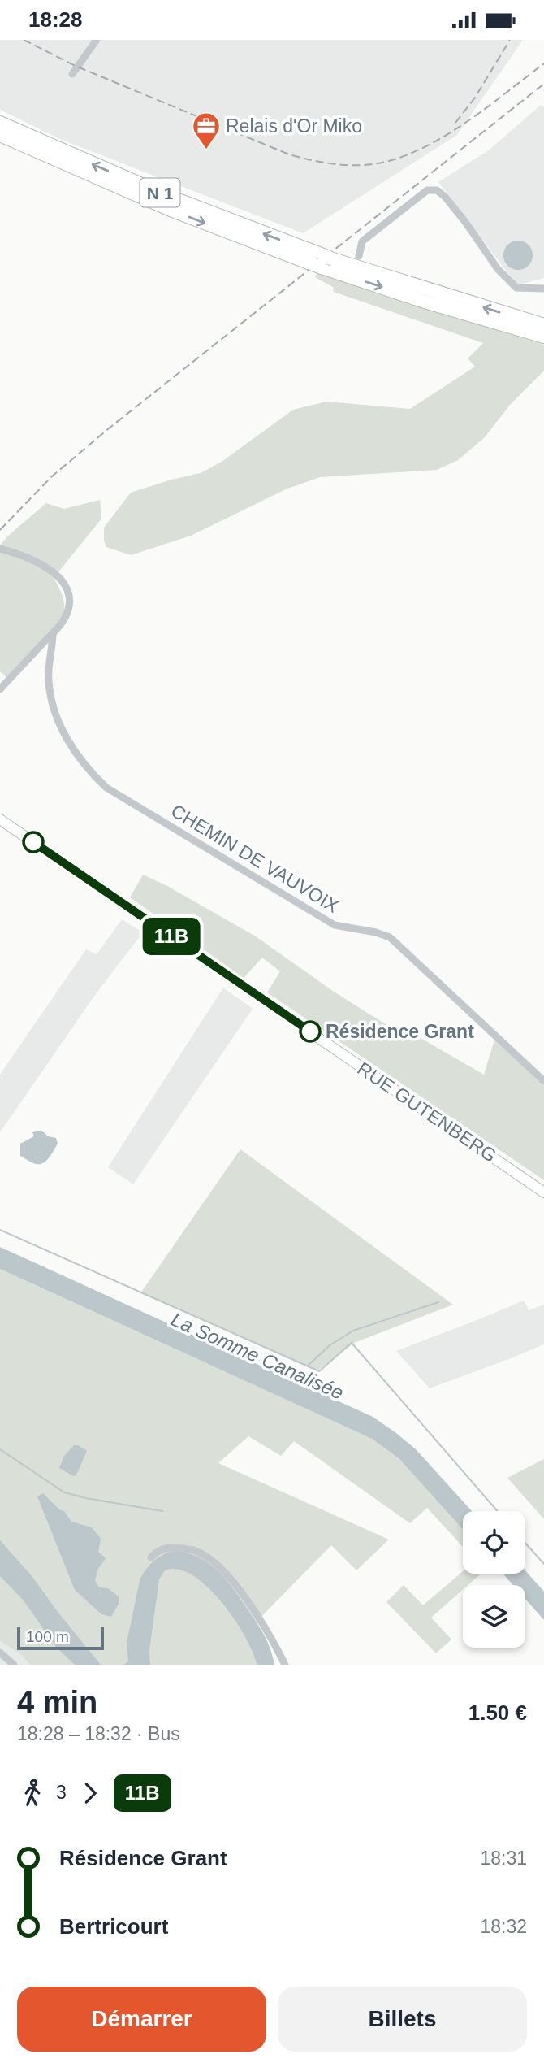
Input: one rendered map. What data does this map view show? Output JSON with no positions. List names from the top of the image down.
{
  "streets": {
    "highway": ["N 1"],
    "street": ["CHEMIN DE VAUVOIX", "RUE GUTENBERG"]
  },
  "water": ["La Somme Canalisée"],
  "places": {
    "office": ["Relais d'Or Miko"],
    "other": ["Résidence Grant"]
  },
  "lines": ["bus line 11B"],
  "scale_bar": "100 m",
  "page": {
    "status": "18:28",
    "on_map": "11B",
    "scale": "100 m",
    "heading": ["4 min", "18:28 – 18:32 · Bus", "1.50 €"],
    "legs": ["3", "11B"],
    "list": [
      {
        "name": "Résidence Grant",
        "value": "18:31"
      },
      {
        "name": "Bertricourt",
        "value": "18:32"
      }
    ],
    "buttons": ["Démarrer", "Billets"]
  }
}
